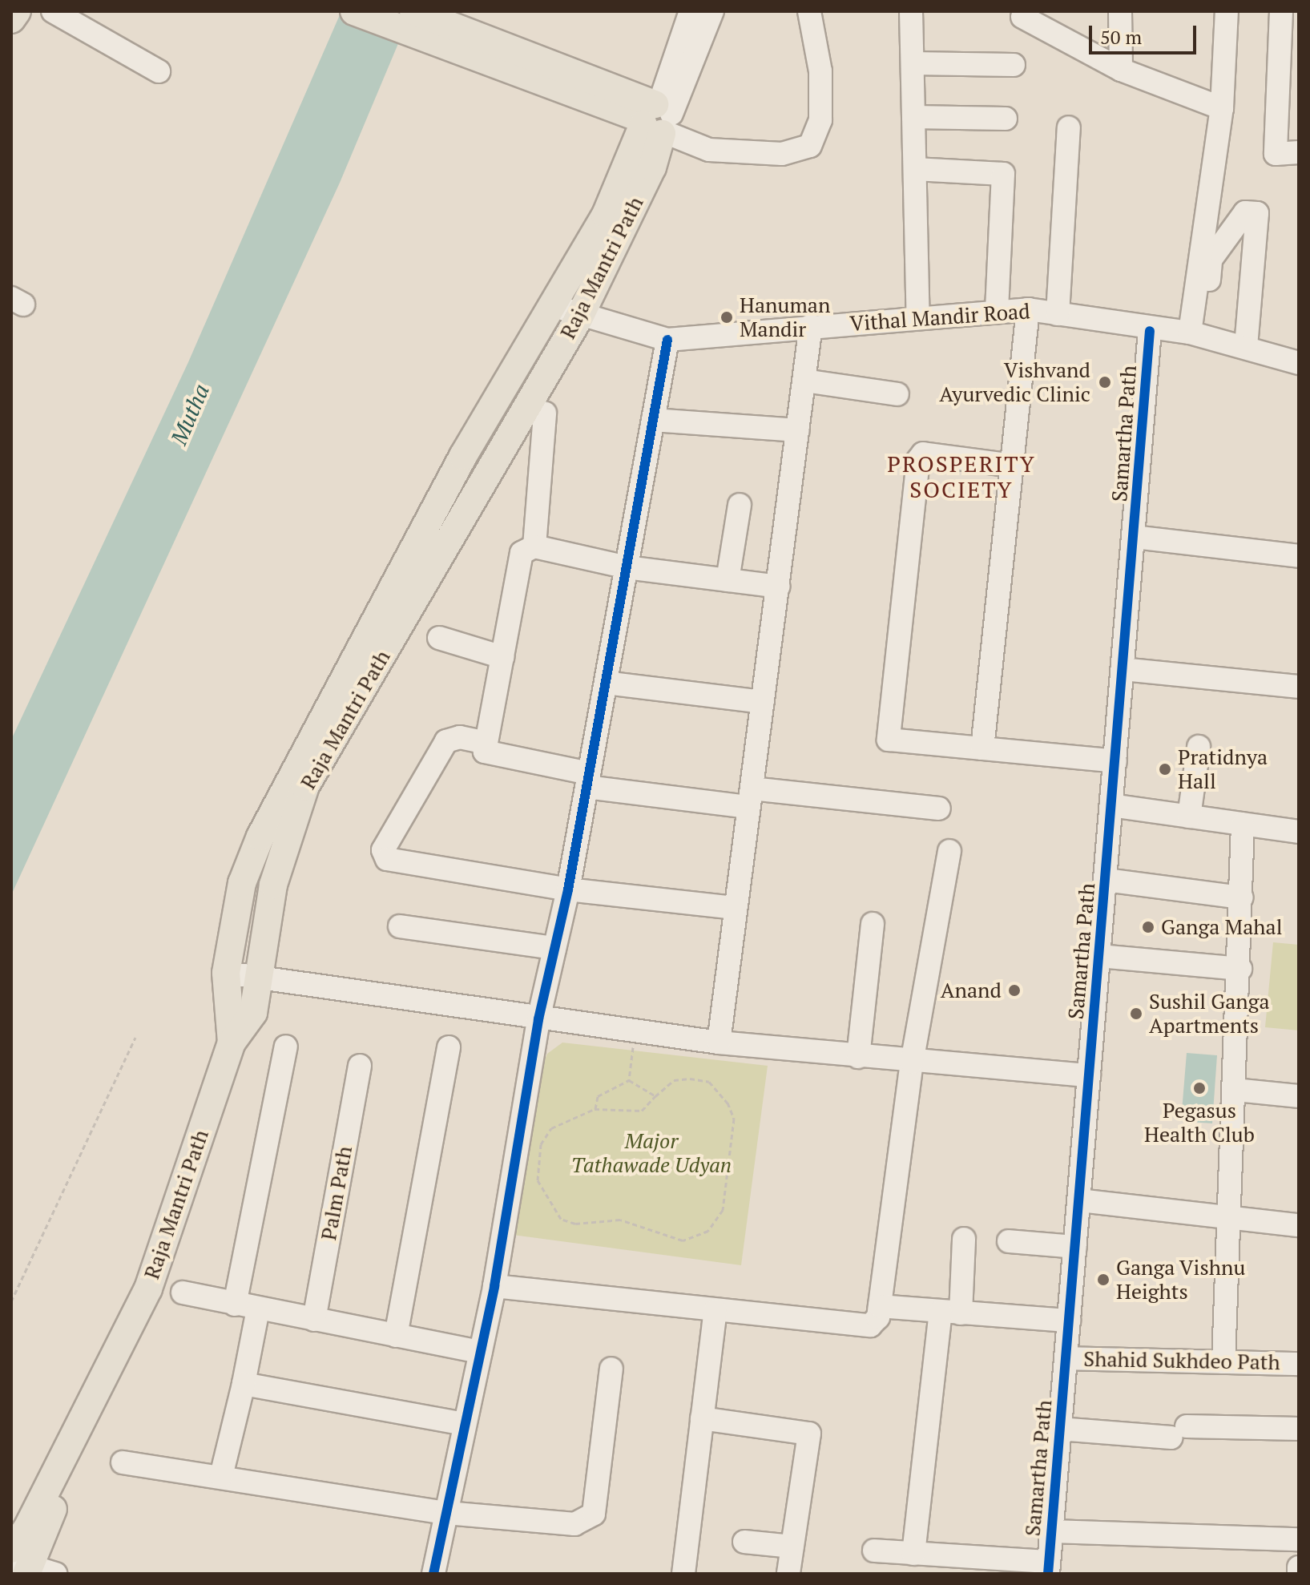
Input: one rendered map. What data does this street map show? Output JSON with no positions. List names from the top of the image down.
{
  "streets": {
    "main road": ["Raja Mantri Path"],
    "street": [
      "Vithal Mandir Road",
      "Samartha Path",
      "Palm Path",
      "Shahid Sukhdeo Path"
    ]
  },
  "crossings": [
    ["Raja Mantri Path", "Vithal Mandir Road"],
    ["Vithal Mandir Road", "Samartha Path"],
    ["Samartha Path", "Shahid Sukhdeo Path"]
  ],
  "districts": ["PROSPERITY SOCIETY"],
  "water": ["Mutha"],
  "parks": ["Major Tathawade Udyan"],
  "places": [
    "Hanuman Mandir",
    "Vishvand Ayurvedic Clinic",
    "Pratidnya Hall",
    "Ganga Mahal",
    "Anand",
    "Sushil Ganga Apartments",
    "Pegasus Health Club",
    "Ganga Vishnu Heights"
  ],
  "scale_bar": "50 m"
}
